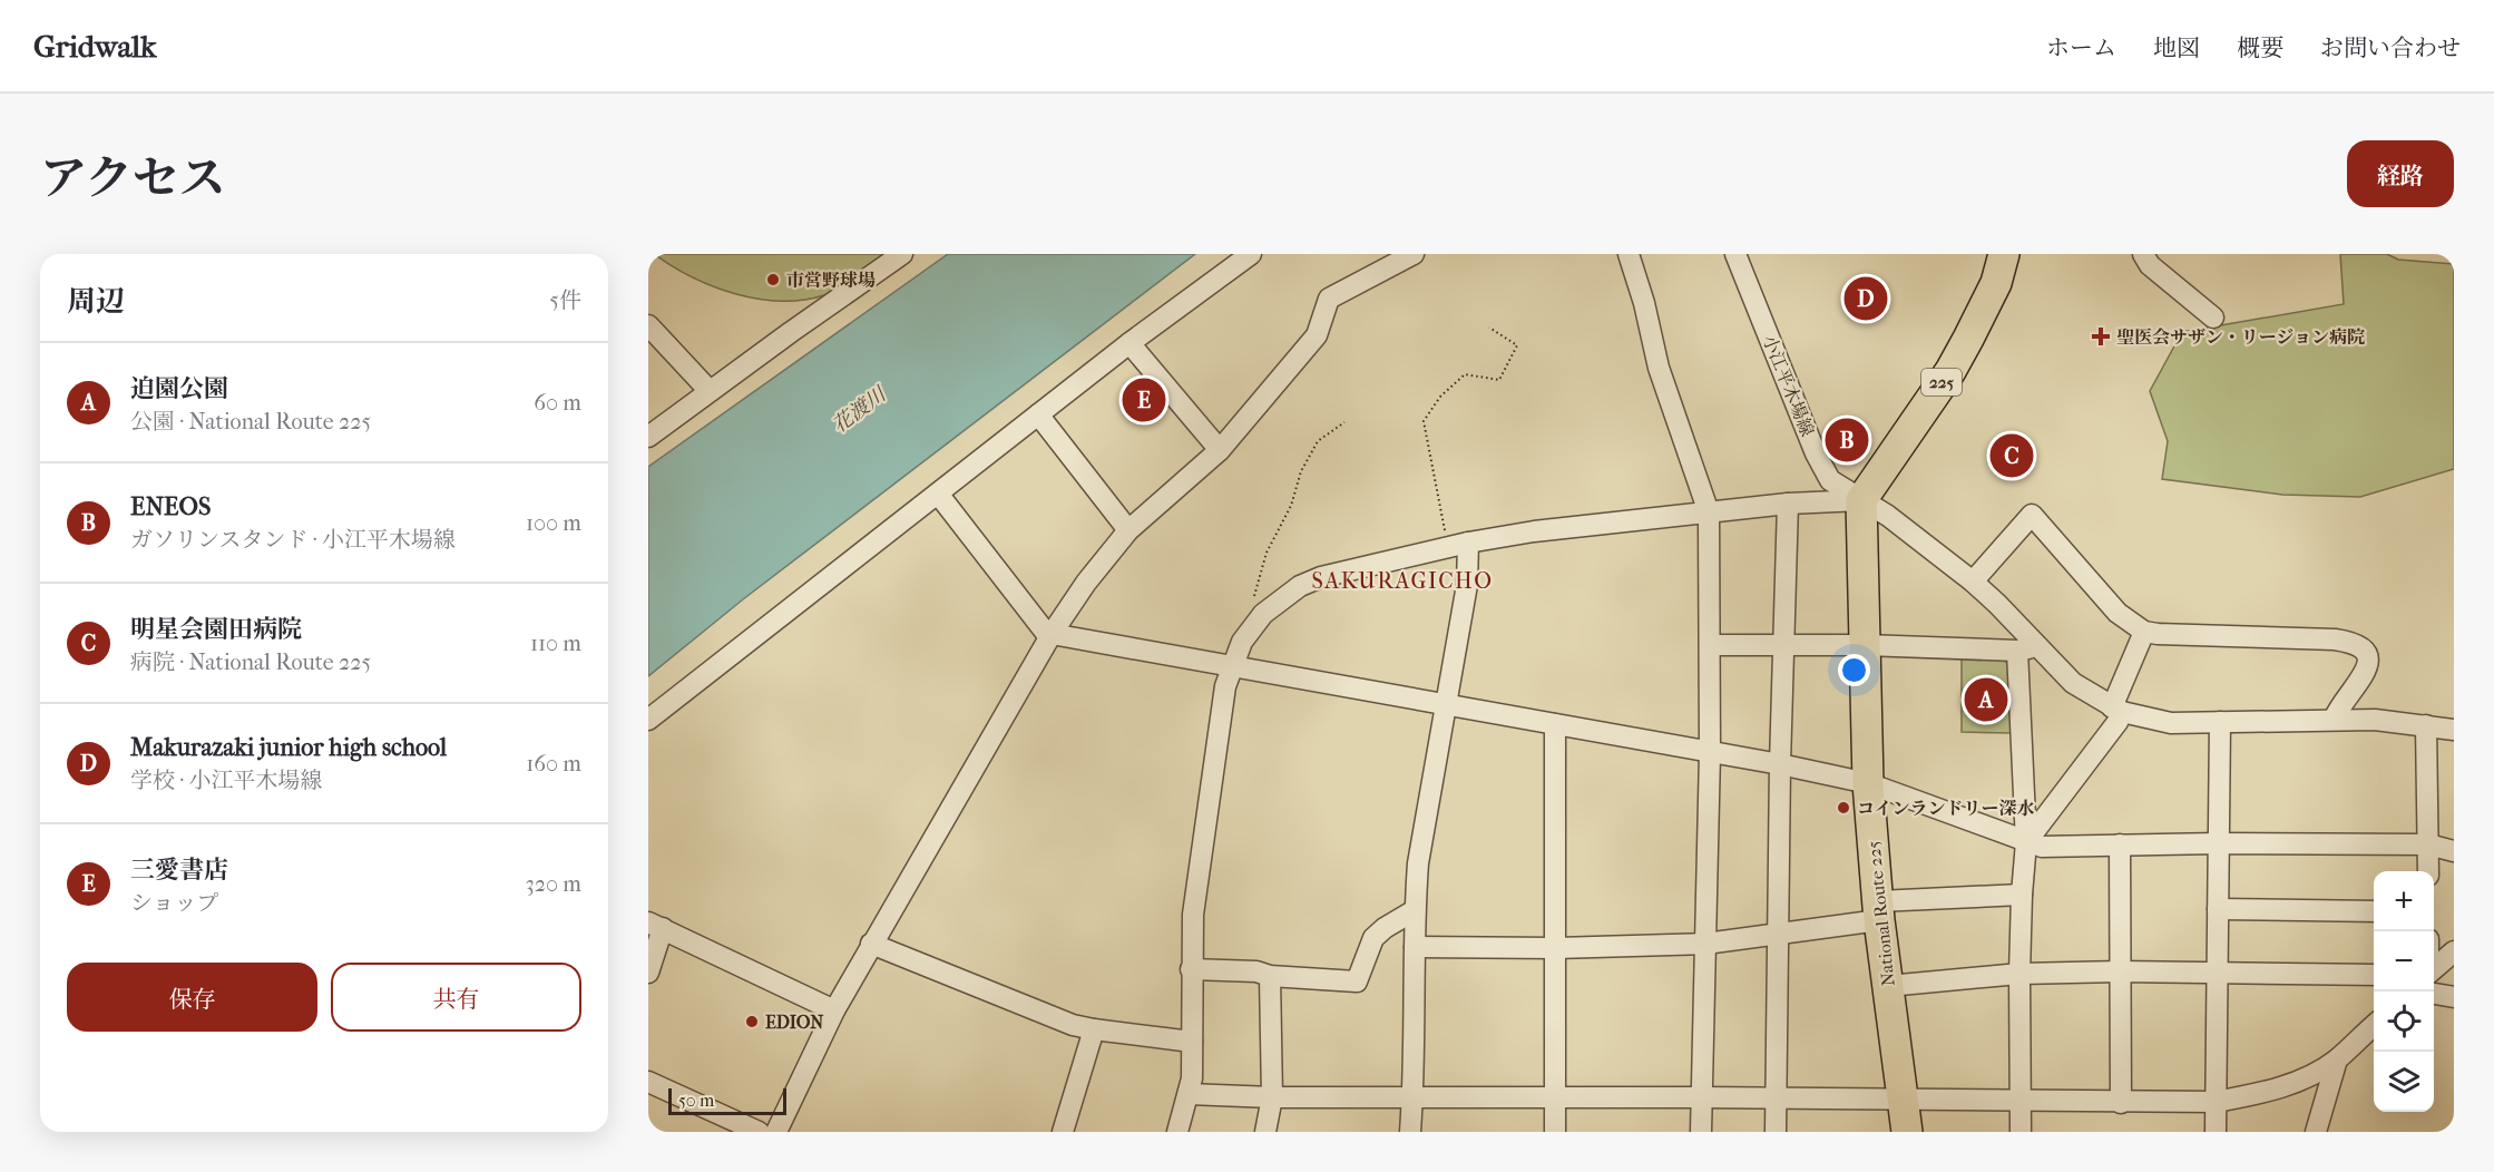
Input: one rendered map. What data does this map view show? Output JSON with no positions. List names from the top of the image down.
{
  "streets": {
    "highway": ["225", "National Route 225"],
    "street": ["小江平木場線"]
  },
  "crossings": [
    ["225", "小江平木場線"],
    ["225", "National Route 225"],
    ["小江平木場線", "National Route 225"]
  ],
  "districts": ["SAKURAGICHO"],
  "water": ["花渡川"],
  "places": {
    "other": ["市営野球場", "コインランドリー深水", "EDION"],
    "health": ["聖医会サザン・リージョン病院"]
  },
  "scale_bar": "50 m",
  "page": {
    "header": "Gridwalk",
    "nav": [
      "ホーム",
      "地図",
      "概要",
      "お問い合わせ"
    ],
    "title": "アクセス",
    "buttons": [
      "経路",
      ["保存", "共有"]
    ],
    "heading": ["周辺", "5件"],
    "pins": [
      "D",
      "E",
      "B",
      "C",
      "A"
    ],
    "list": [
      {
        "mark": "A",
        "name": "迫園公園",
        "note": "公園 · National Route 225",
        "value": "60 m"
      },
      {
        "mark": "B",
        "name": "ENEOS",
        "note": "ガソリンスタンド · 小江平木場線",
        "value": "100 m"
      },
      {
        "mark": "C",
        "name": "明星会園田病院",
        "note": "病院 · National Route 225",
        "value": "110 m"
      },
      {
        "mark": "D",
        "name": "Makurazaki junior high school",
        "note": "学校 · 小江平木場線",
        "value": "160 m"
      },
      {
        "mark": "E",
        "name": "三愛書店",
        "note": "ショップ",
        "value": "320 m"
      }
    ],
    "map_buttons": ["+", "−"],
    "scale": "50 m"
  }
}
